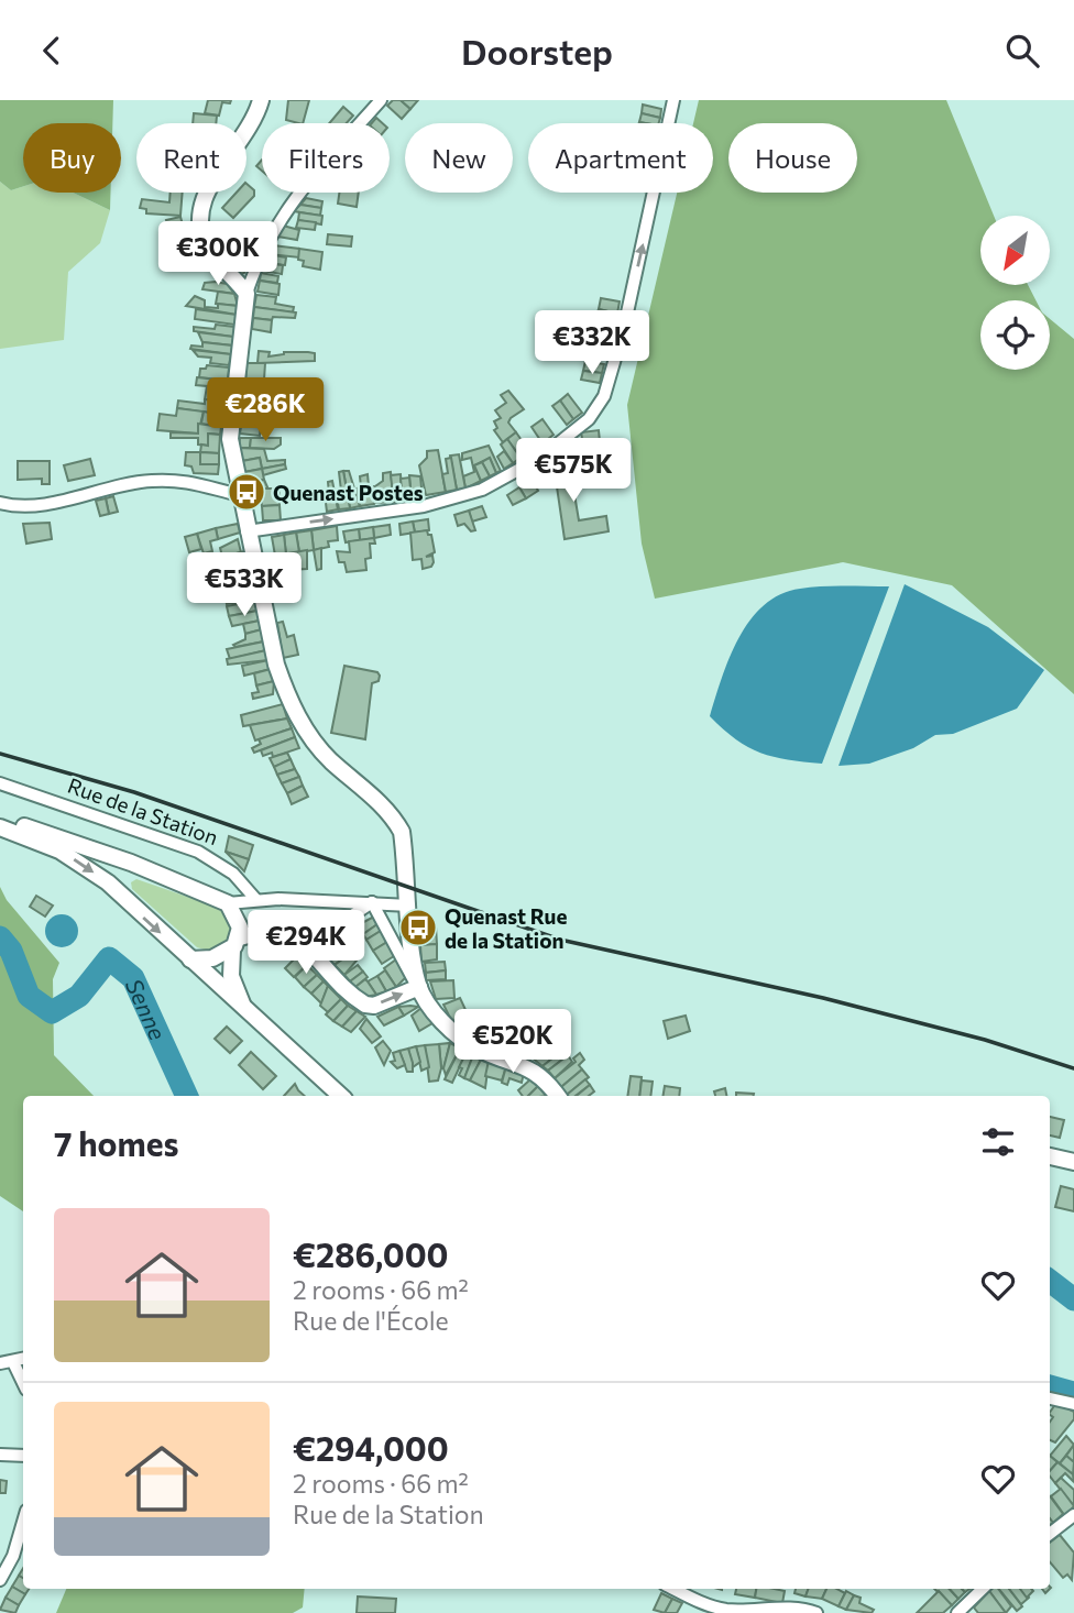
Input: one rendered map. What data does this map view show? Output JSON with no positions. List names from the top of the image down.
{
  "streets": {
    "street": ["Rue de la Station"]
  },
  "water": ["Senne"],
  "places": {
    "bus stop": ["Quenast Postes", "Quenast Rue de la Station"]
  },
  "north": "bottom left",
  "page": {
    "header": "Doorstep",
    "chip": [
      "Buy",
      "Rent",
      "Filters",
      "New",
      "Apartment",
      "House"
    ],
    "price": [
      "€300K",
      "€332K",
      "€286K",
      "€575K",
      "€533K",
      "€294K",
      "€520K"
    ],
    "heading": "7 homes",
    "list": [
      {
        "name": "€286,000",
        "note": "2 rooms · 66 m² · Rue de l'École"
      },
      {
        "name": "€294,000",
        "note": "2 rooms · 66 m² · Rue de la Station"
      }
    ]
  }
}
